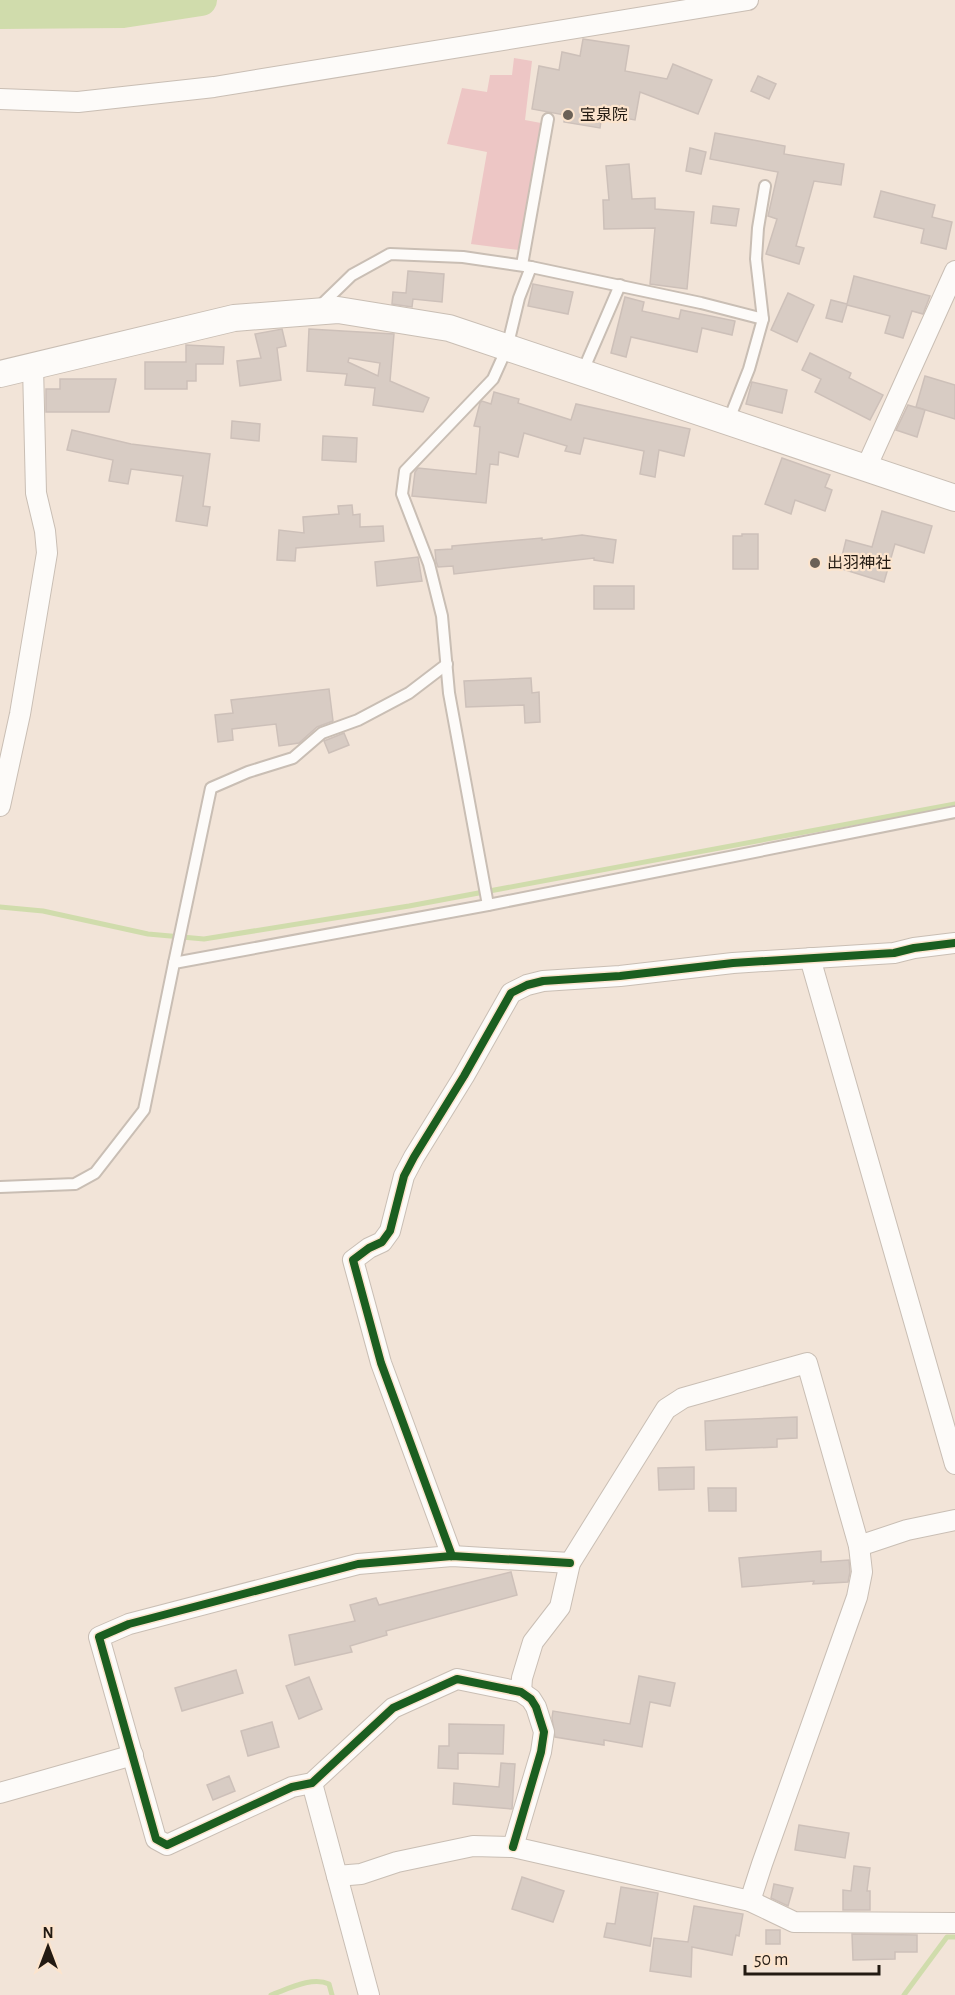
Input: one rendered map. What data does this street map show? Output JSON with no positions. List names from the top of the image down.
{
  "places": ["宝泉院", "出羽神社"],
  "scale_bar": "50 m",
  "north": "top"
}
